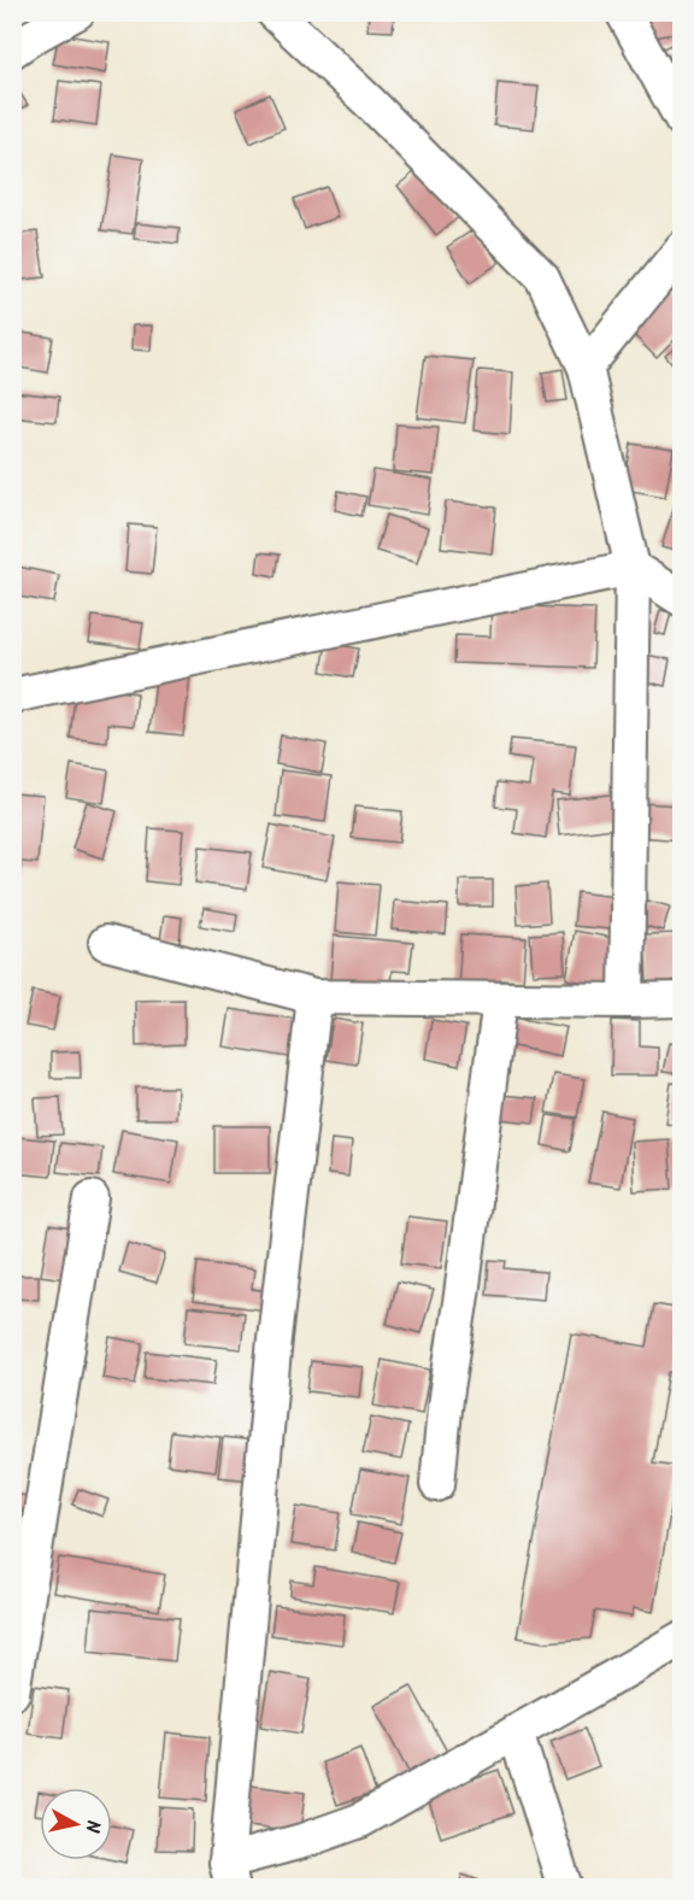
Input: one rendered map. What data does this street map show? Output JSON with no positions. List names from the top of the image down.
{
  "north": "right"
}
